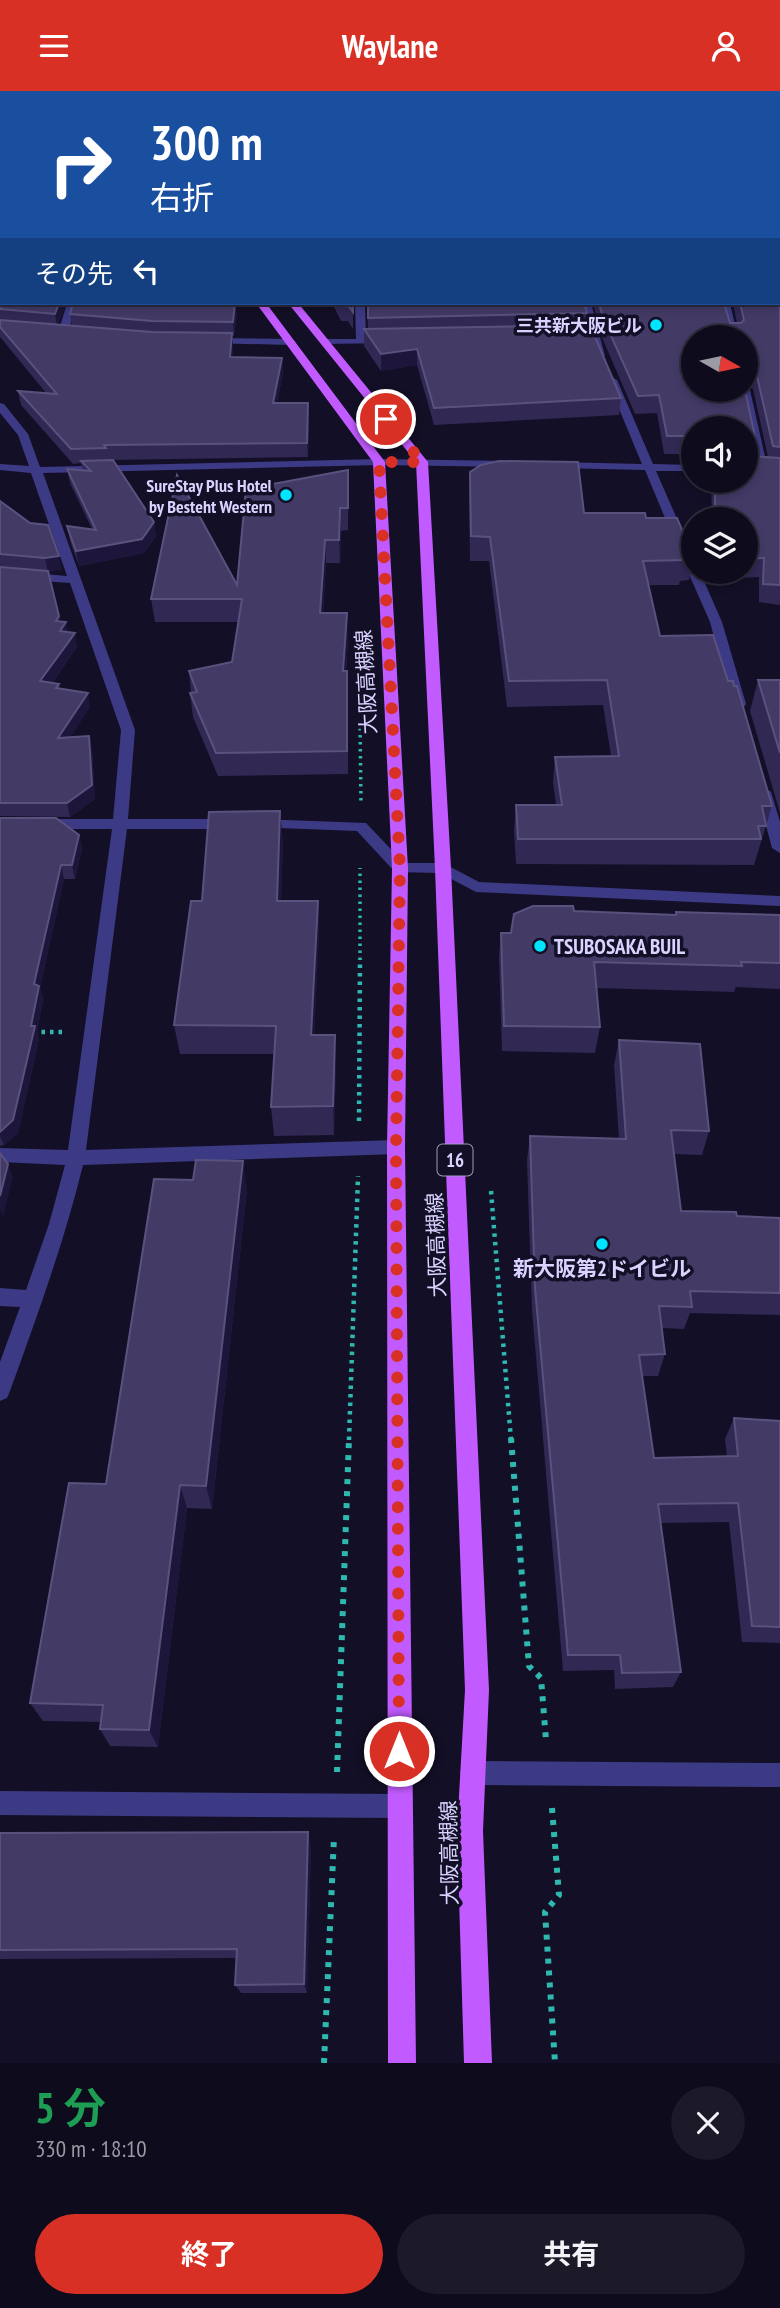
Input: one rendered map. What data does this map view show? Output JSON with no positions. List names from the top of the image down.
{
  "streets": {
    "main road": ["大阪高槻線", "16"]
  },
  "places": [
    "三共新大阪ビル",
    "SureStay Plus Hotel by Besteht Western",
    "TSUBOSAKA BUIL",
    "新大阪第2ドイビル"
  ],
  "north": "right",
  "page": {
    "header": "Waylane",
    "turn": ["300 m", "右折"],
    "then": "その先",
    "heading": ["5 分", "330 m · 18:10"],
    "buttons": ["終了", "共有"]
  }
}
